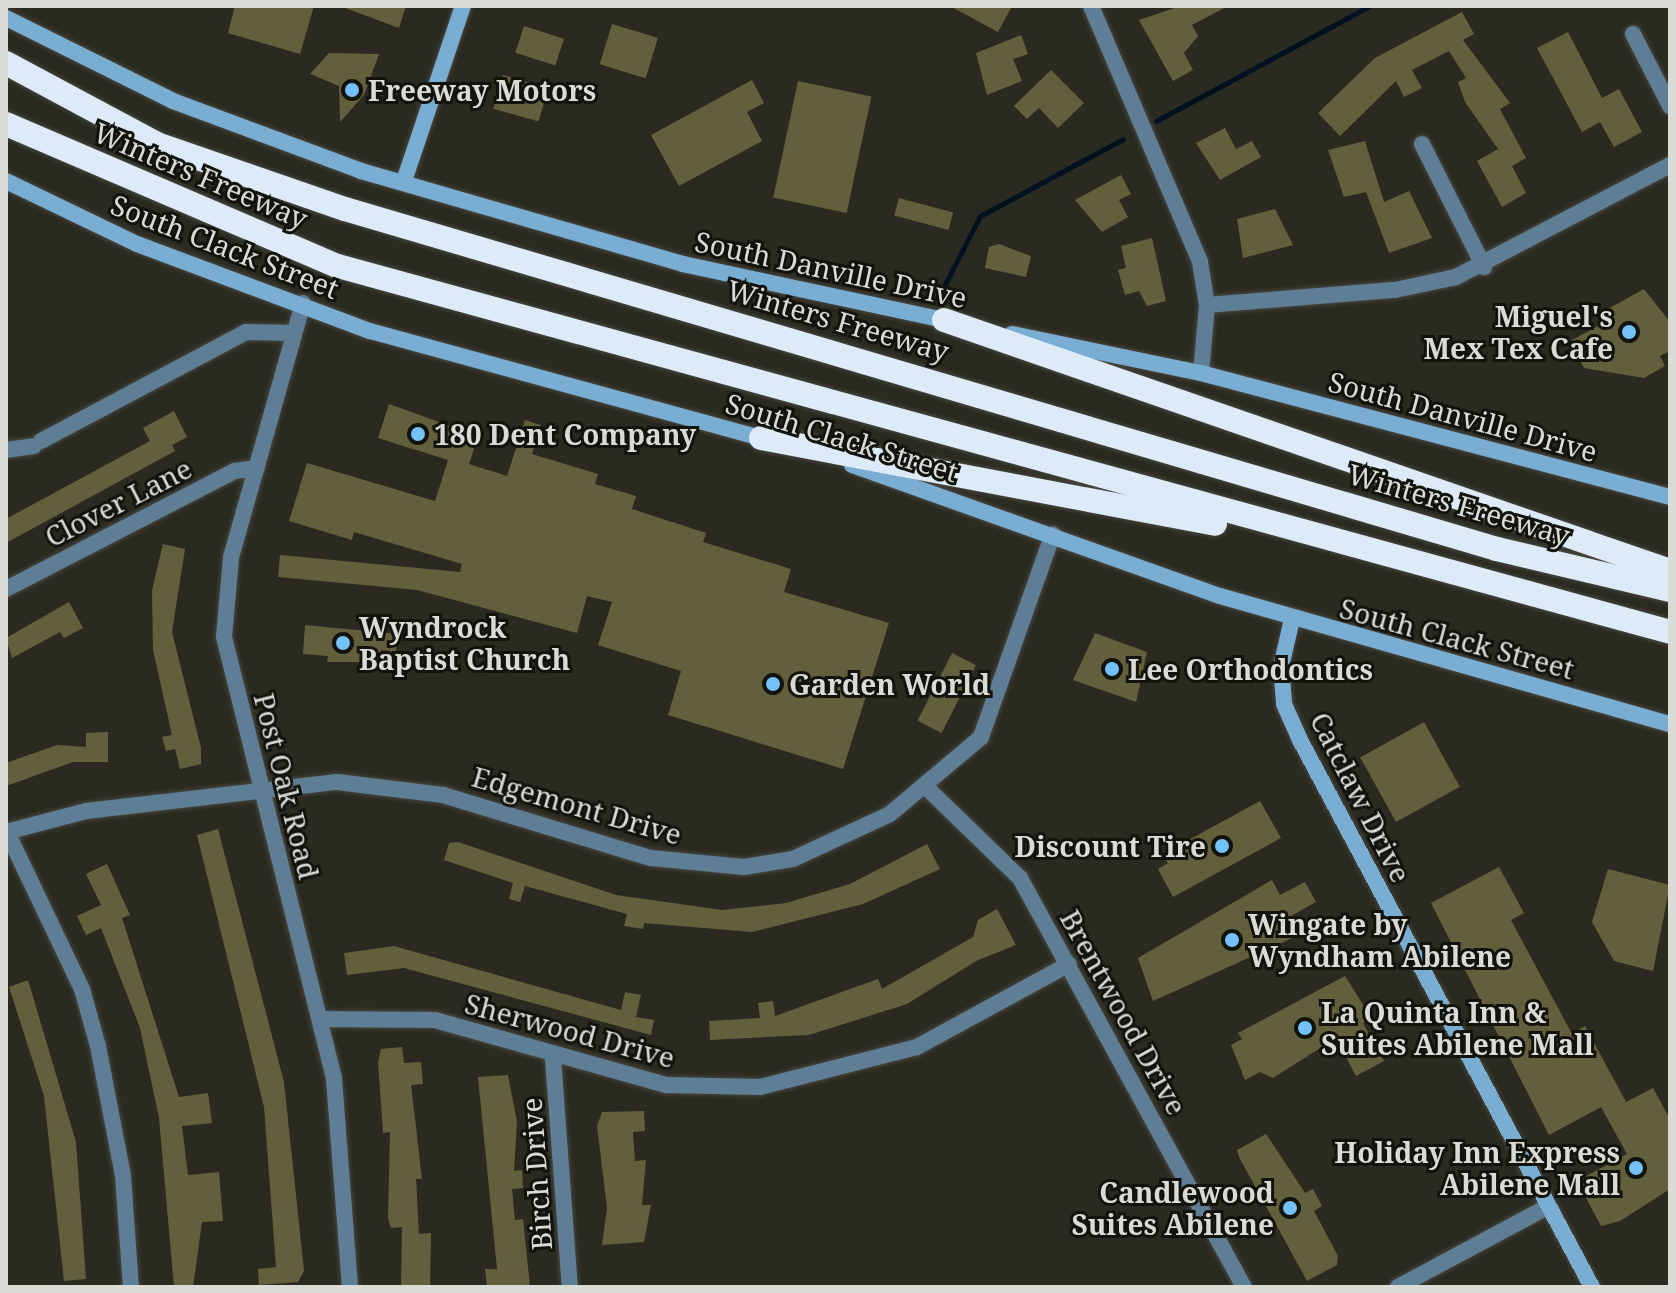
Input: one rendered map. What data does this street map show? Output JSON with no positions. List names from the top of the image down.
{
  "streets": {
    "highway": ["Winters Freeway"],
    "main road": ["South Clack Street", "South Danville Drive", "Catclaw Drive"],
    "street": [
      "Clover Lane",
      "Post Oak Road",
      "Edgemont Drive",
      "Brentwood Drive",
      "Sherwood Drive",
      "Birch Drive"
    ]
  },
  "crossings": [
    ["South Clack Street", "Post Oak Road"],
    ["South Clack Street", "Catclaw Drive"],
    ["South Clack Street", "Edgemont Drive"],
    ["Clover Lane", "Post Oak Road"],
    ["Post Oak Road", "Edgemont Drive"],
    ["Post Oak Road", "Sherwood Drive"],
    ["Edgemont Drive", "Brentwood Drive"],
    ["Brentwood Drive", "Sherwood Drive"],
    ["Sherwood Drive", "Birch Drive"]
  ],
  "places": [
    "Freeway Motors",
    "Miguel's Mex Tex Cafe",
    "180 Dent Company",
    "Wyndrock Baptist Church",
    "Lee Orthodontics",
    "Garden World",
    "Discount Tire",
    "Wingate by Wyndham Abilene",
    "La Quinta Inn & Suites Abilene Mall",
    "Holiday Inn Express Abilene Mall",
    "Candlewood Suites Abilene"
  ]
}
